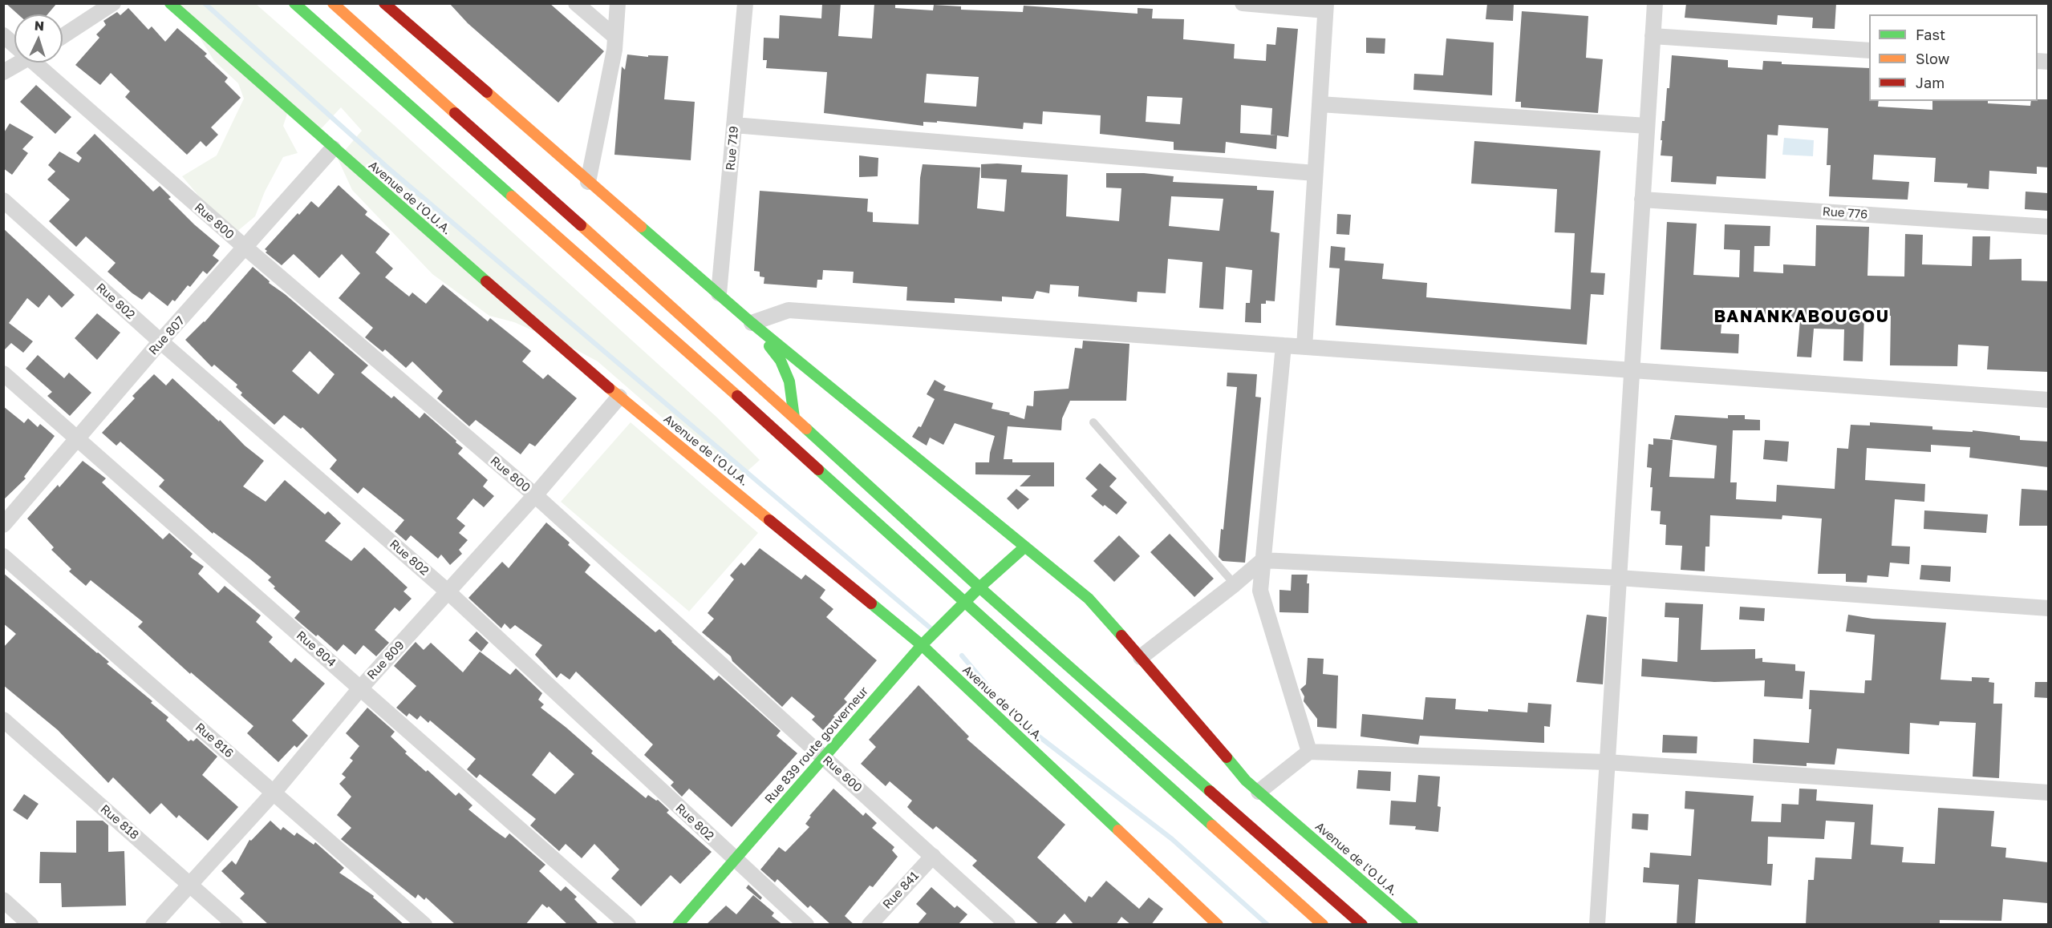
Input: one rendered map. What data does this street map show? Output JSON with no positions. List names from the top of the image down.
{
  "streets": {
    "main road": ["Avenue de l'O.U.A.", "Rue 839 route gouverneur"],
    "street": [
      "Rue 719",
      "Rue 776",
      "Rue 800",
      "Rue 802",
      "Rue 807",
      "Rue 804",
      "Rue 809",
      "Rue 816",
      "Rue 818",
      "Rue 841"
    ]
  },
  "crossings": [
    ["Rue 719", "Avenue de l'O.U.A."],
    ["Avenue de l'O.U.A.", "Rue 807"],
    ["Avenue de l'O.U.A.", "Rue 809"],
    ["Avenue de l'O.U.A.", "Rue 839 route gouverneur"],
    ["Rue 800", "Rue 807"],
    ["Rue 800", "Rue 809"],
    ["Rue 800", "Rue 839 route gouverneur"],
    ["Rue 800", "Rue 841"],
    ["Rue 802", "Rue 807"],
    ["Rue 802", "Rue 809"],
    ["Rue 802", "Rue 839 route gouverneur"],
    ["Rue 807", "Rue 804"],
    ["Rue 804", "Rue 809"],
    ["Rue 809", "Rue 816"],
    ["Rue 809", "Rue 818"]
  ],
  "districts": ["BANANKABOUGOU"],
  "legend": ["Fast", "Slow", "Jam"],
  "north": "top"
}
